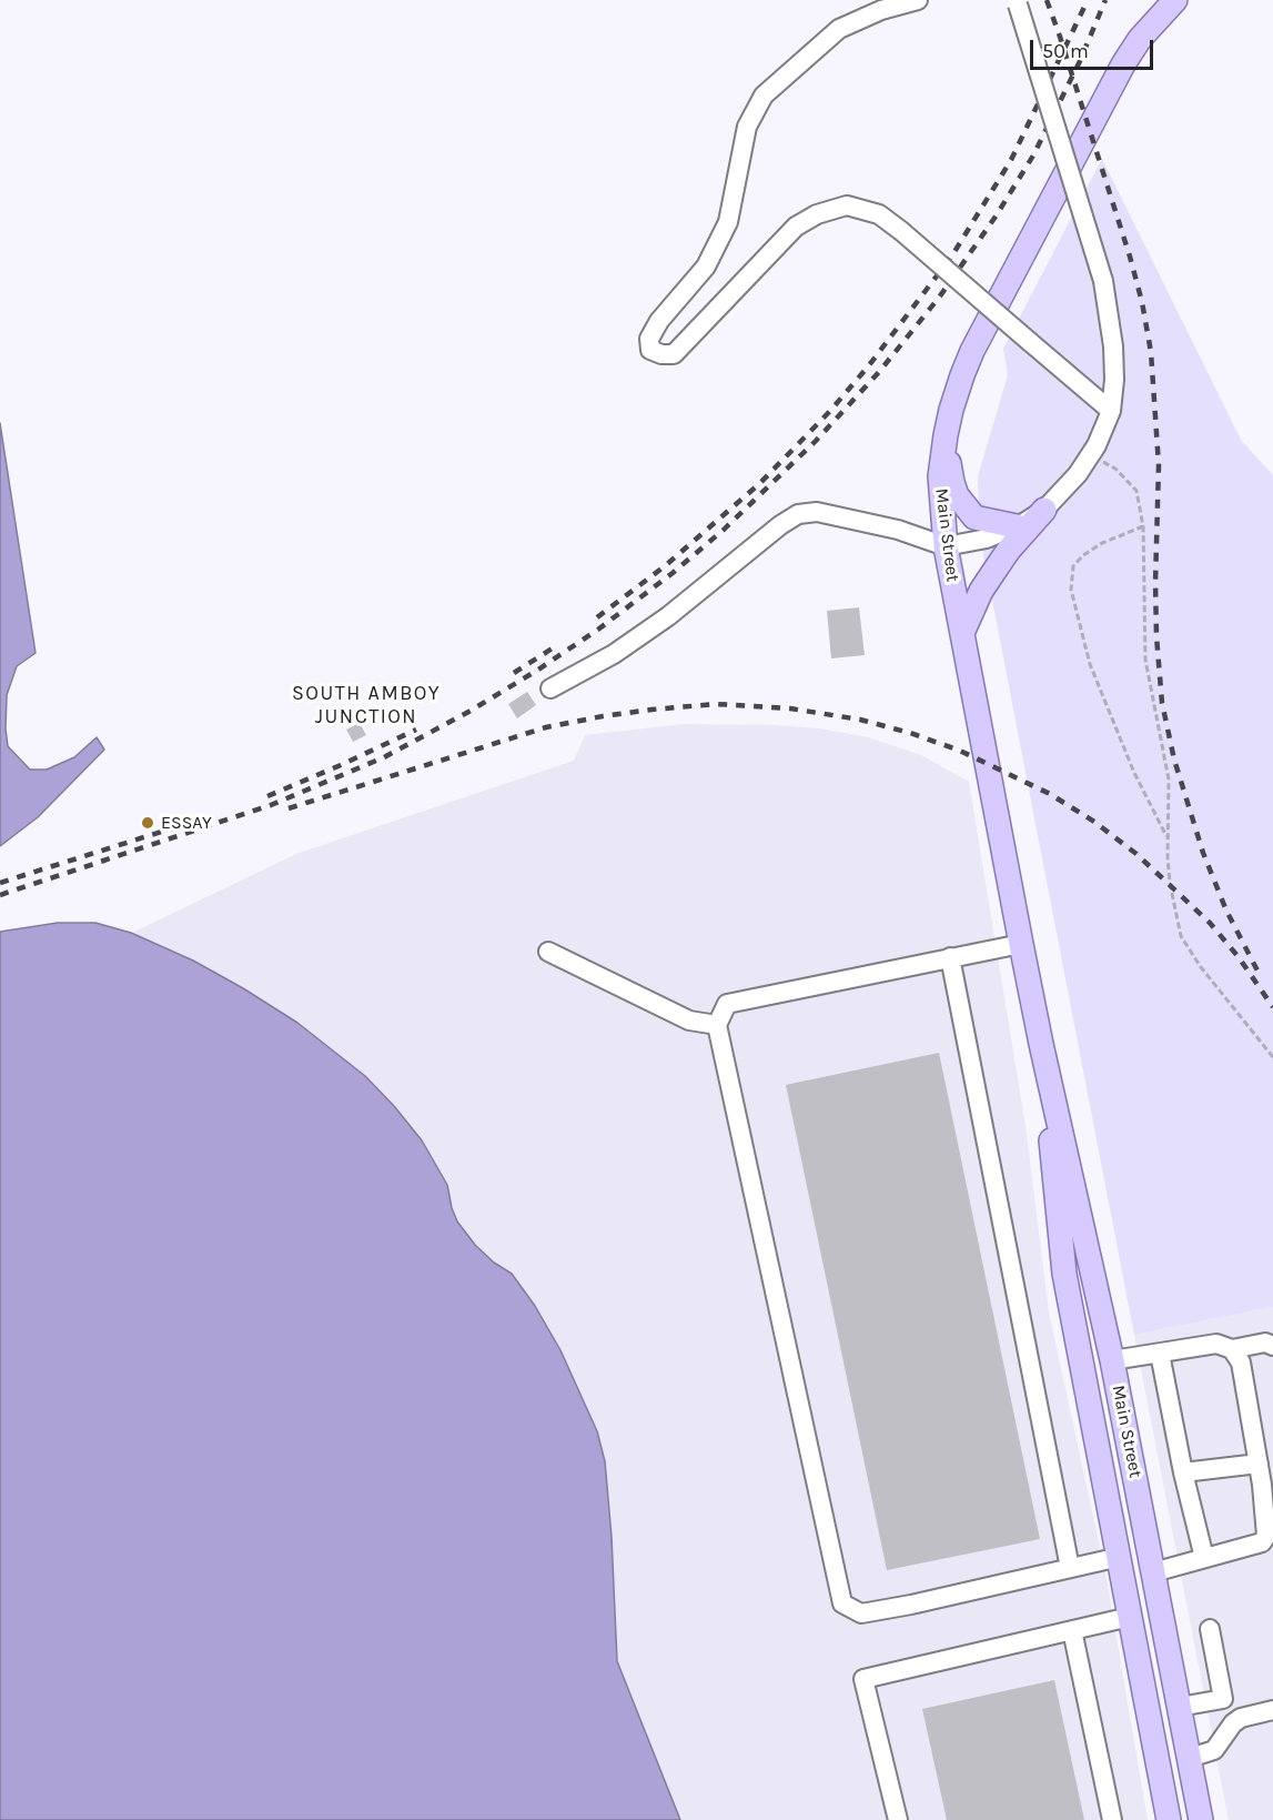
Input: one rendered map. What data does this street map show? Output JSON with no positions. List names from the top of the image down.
{
  "streets": {
    "main road": ["Main Street"]
  },
  "districts": ["SOUTH AMBOY JUNCTION"],
  "places": ["ESSAY"],
  "scale_bar": "50 m"
}
